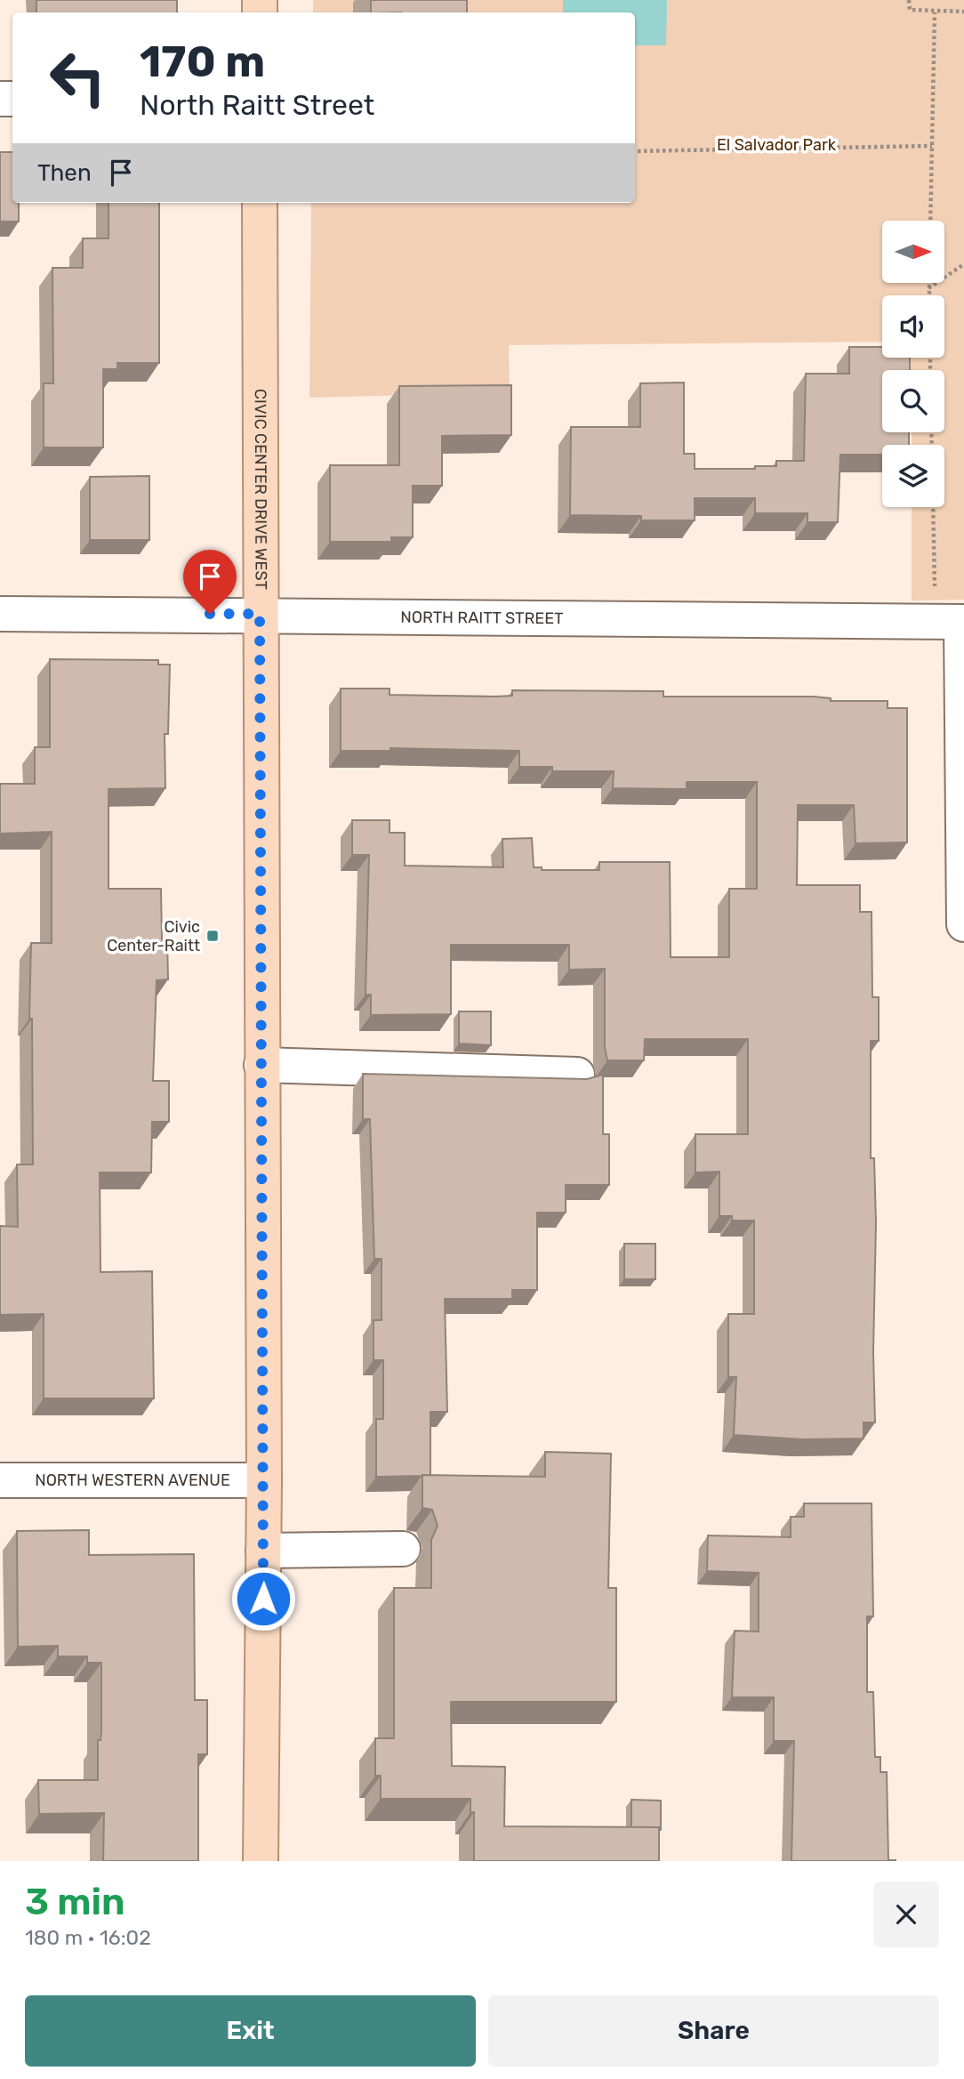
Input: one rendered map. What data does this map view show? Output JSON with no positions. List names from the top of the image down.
{
  "streets": {
    "main road": ["CIVIC CENTER DRIVE WEST"],
    "street": ["NORTH RAITT STREET", "NORTH WESTERN AVENUE"]
  },
  "crossings": [
    ["CIVIC CENTER DRIVE WEST", "NORTH RAITT STREET"],
    ["CIVIC CENTER DRIVE WEST", "NORTH WESTERN AVENUE"]
  ],
  "parks": ["El Salvador Park"],
  "places": {
    "transit": ["Civic Center-Raitt"]
  },
  "north": "right",
  "page": {
    "turn": ["170 m", "North Raitt Street"],
    "then": "Then",
    "heading": ["3 min", "180 m · 16:02"],
    "buttons": ["Exit", "Share"]
  }
}
